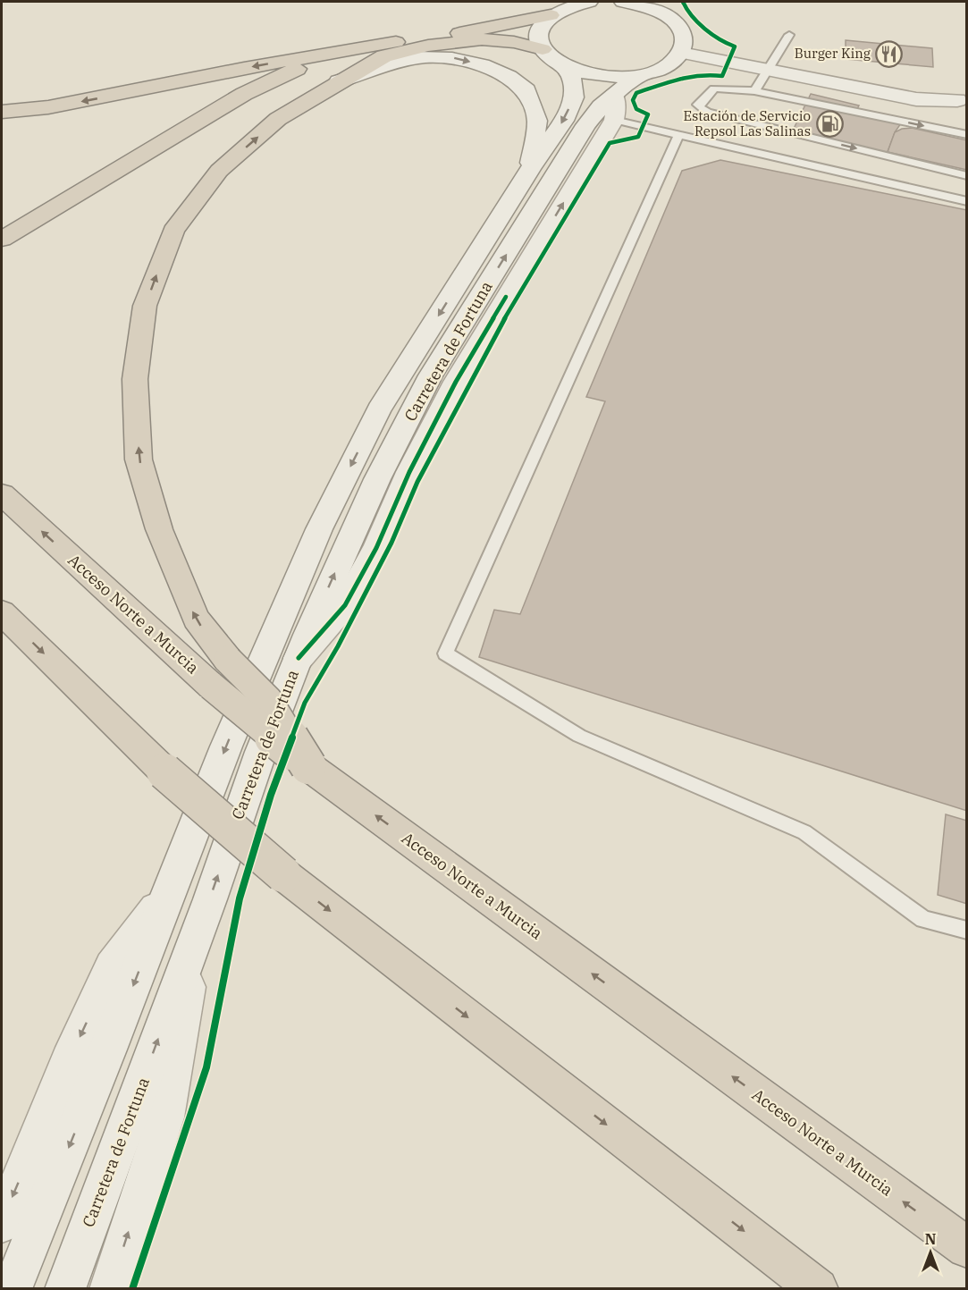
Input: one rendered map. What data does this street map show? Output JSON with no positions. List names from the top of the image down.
{
  "streets": {
    "highway": ["Acceso Norte a Murcia"],
    "main road": ["Carretera de Fortuna"]
  },
  "places": {
    "restaurant": ["Burger King"],
    "fuel station": ["Estación de Servicio Repsol Las Salinas"]
  },
  "north": "top"
}
